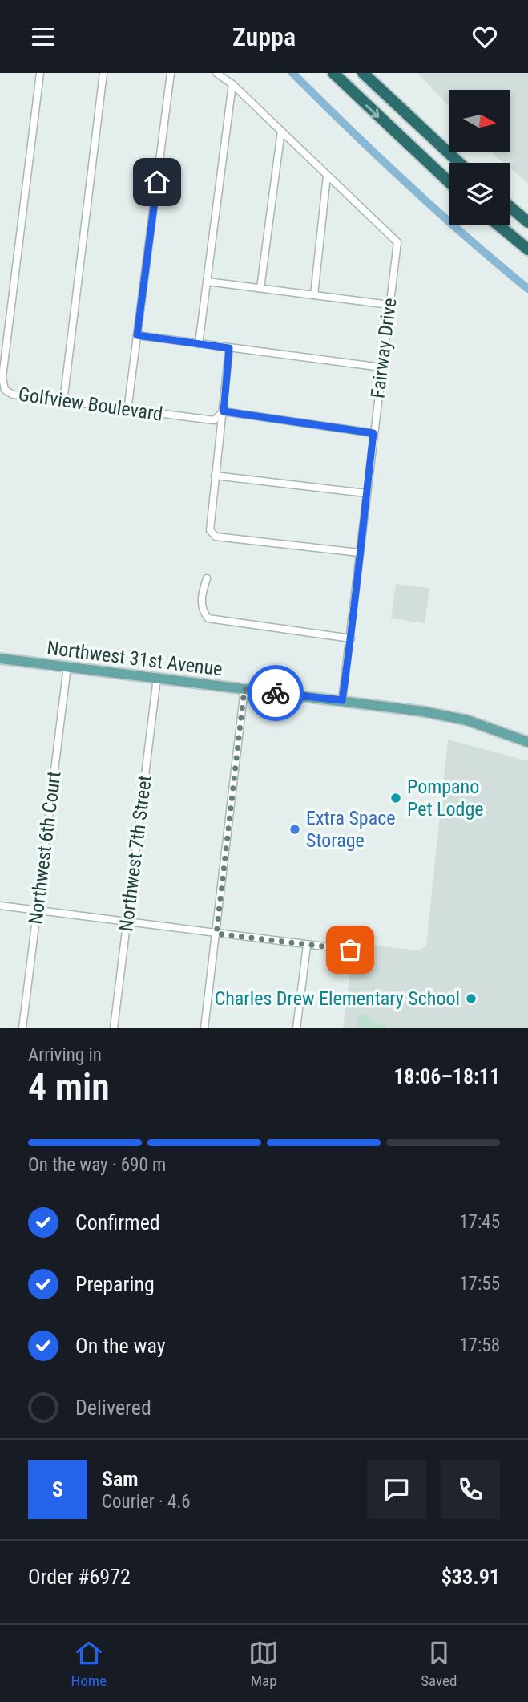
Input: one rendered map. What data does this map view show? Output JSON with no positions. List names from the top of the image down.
{
  "streets": {
    "main road": ["Northwest 31st Avenue"],
    "street": [
      "Fairway Drive",
      "Golfview Boulevard",
      "Northwest 6th Court",
      "Northwest 7th Street"
    ]
  },
  "crossings": [
    ["Fairway Drive", "Northwest 31st Avenue"],
    ["Northwest 31st Avenue", "Northwest 6th Court"],
    ["Northwest 31st Avenue", "Northwest 7th Street"]
  ],
  "places": ["Pompano Pet Lodge", "Extra Space Storage", "Charles Drew Elementary School"],
  "north": "right",
  "page": {
    "header": "Zuppa",
    "heading": ["4 min", "Arriving in", "18:06–18:11"],
    "panel": [
      "Sam",
      "Courier · 4.6",
      "Order #6972",
      "$33.91"
    ],
    "bar": "On the way · 690 m",
    "list": [
      ["Confirmed", "17:45"],
      ["Preparing", "17:55"],
      ["On the way", "17:58"],
      "Delivered"
    ],
    "round": "S",
    "tabs": ["Home", "Map", "Saved"]
  }
}
